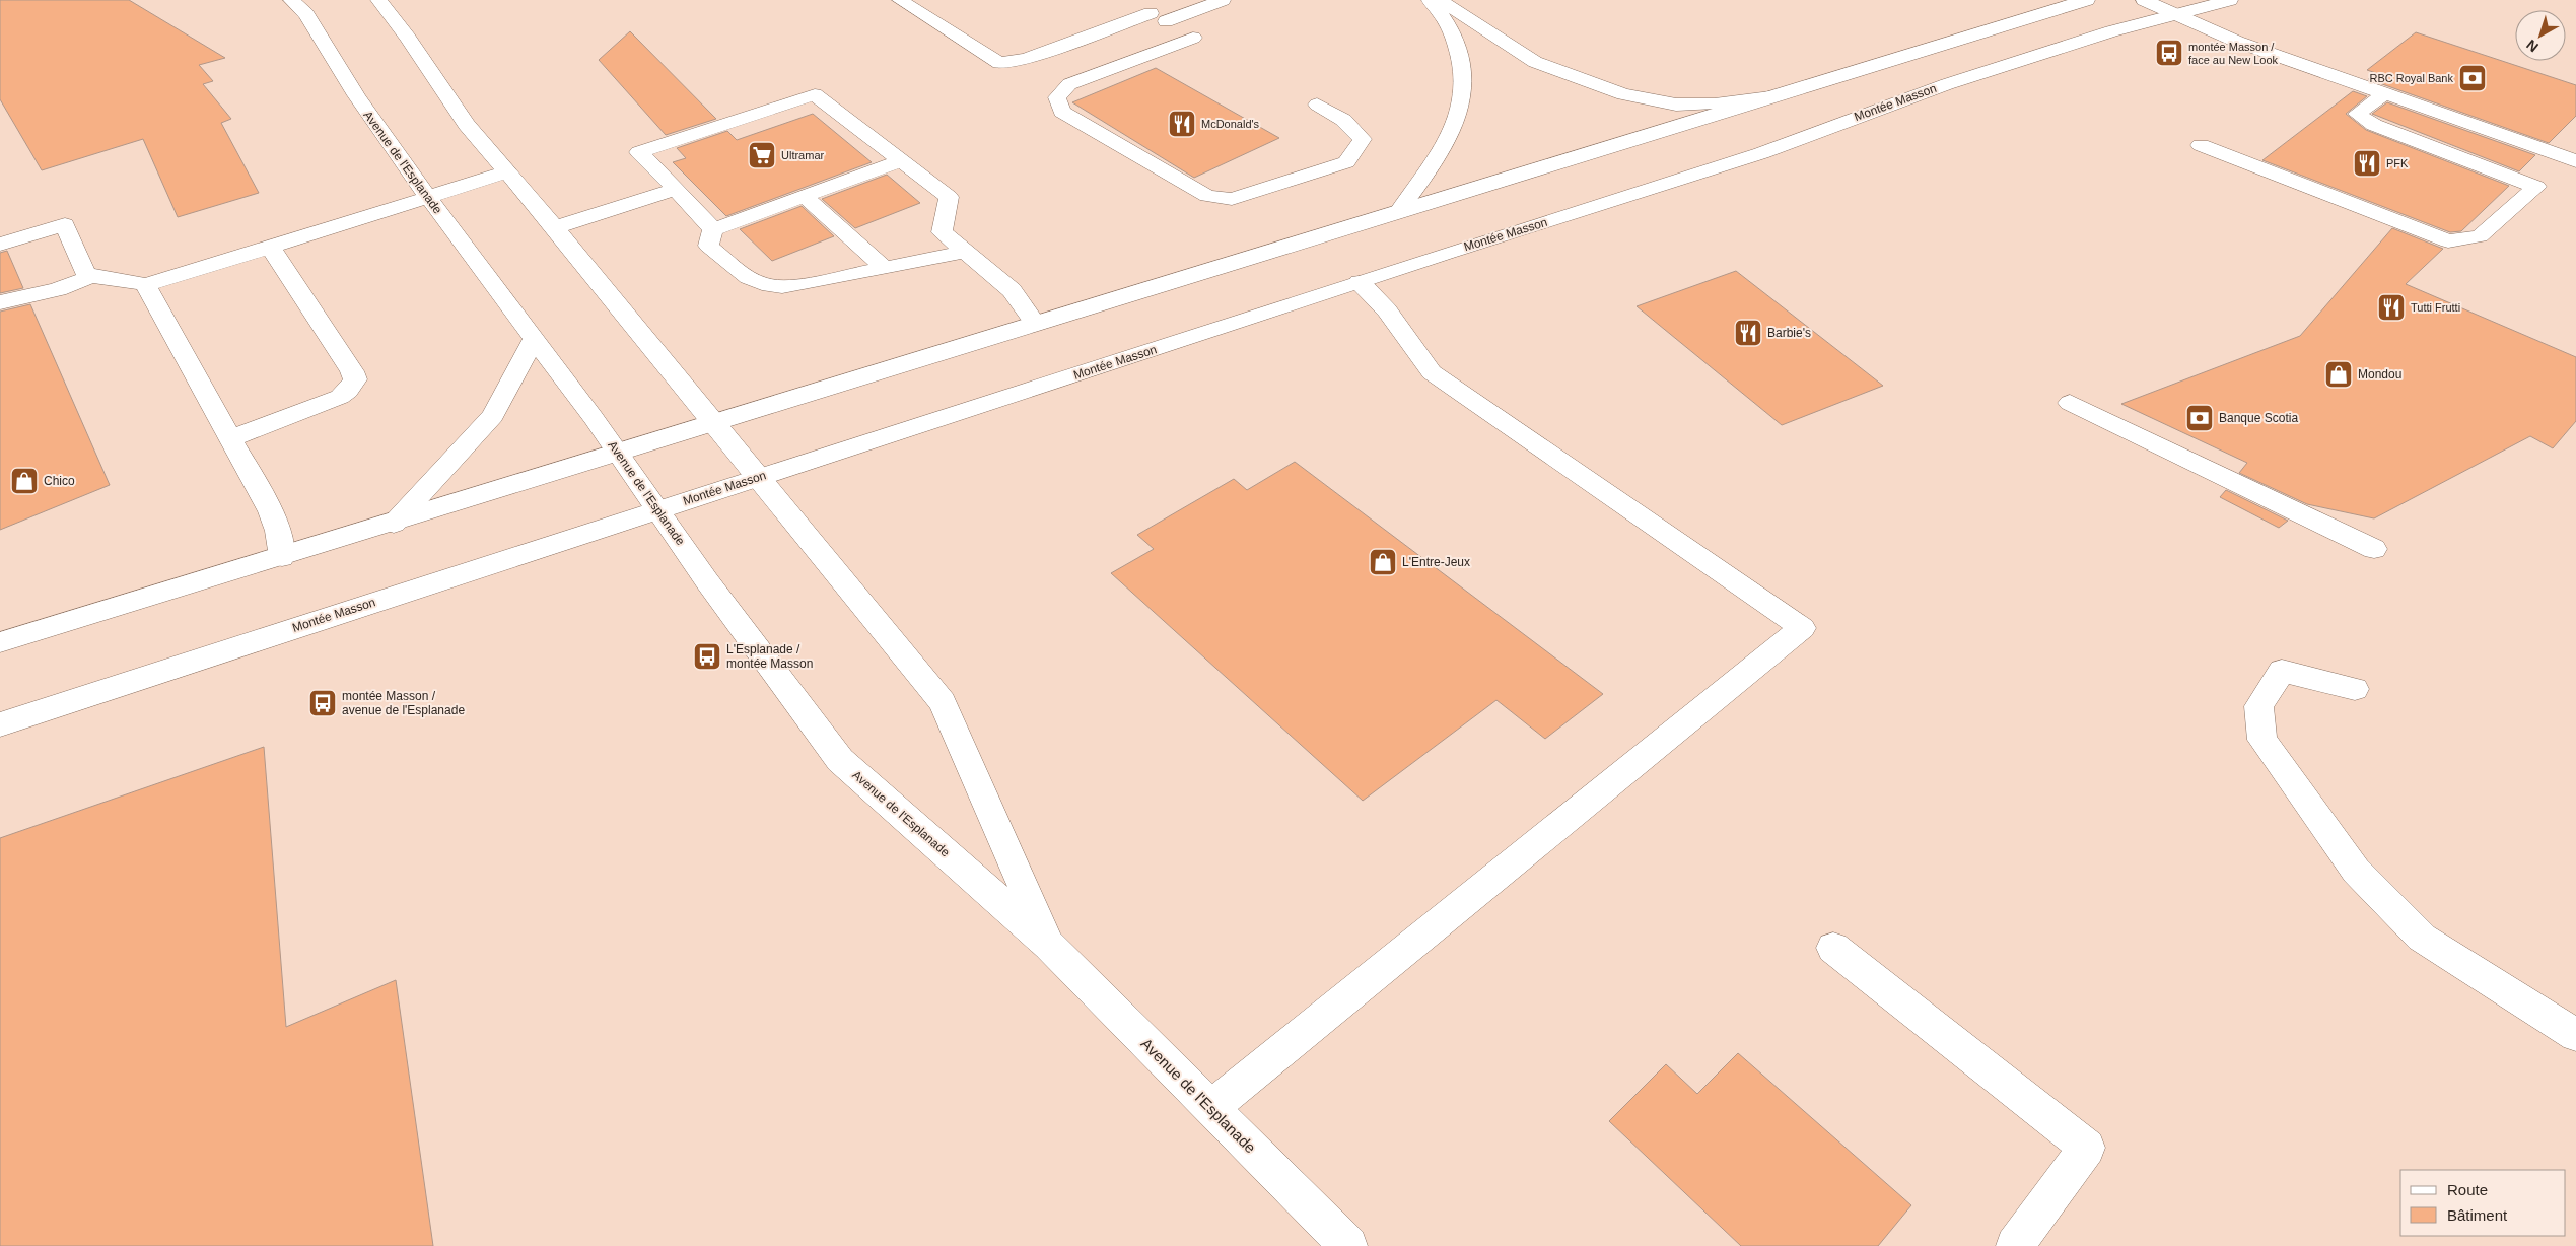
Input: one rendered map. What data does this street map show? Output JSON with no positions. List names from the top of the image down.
{
  "streets": {
    "main road": ["Montée Masson", "Avenue de l'Esplanade"]
  },
  "crossings": [
    ["Montée Masson", "Avenue de l'Esplanade"]
  ],
  "places": {
    "bus stop": ["montée Masson / face au New Look", "L'Esplanade / montée Masson", "montée Masson / avenue de l'Esplanade"],
    "bank": ["RBC Royal Bank", "Banque Scotia"],
    "restaurant": [
      "McDonald's",
      "PFK",
      "Tutti Frutti",
      "Barbie's"
    ],
    "supermarket": ["Ultramar"],
    "shop": ["Mondou", "Chico", "L'Entre-Jeux"]
  },
  "legend": ["Route", "Bâtiment"],
  "north": "bottom left"
}
